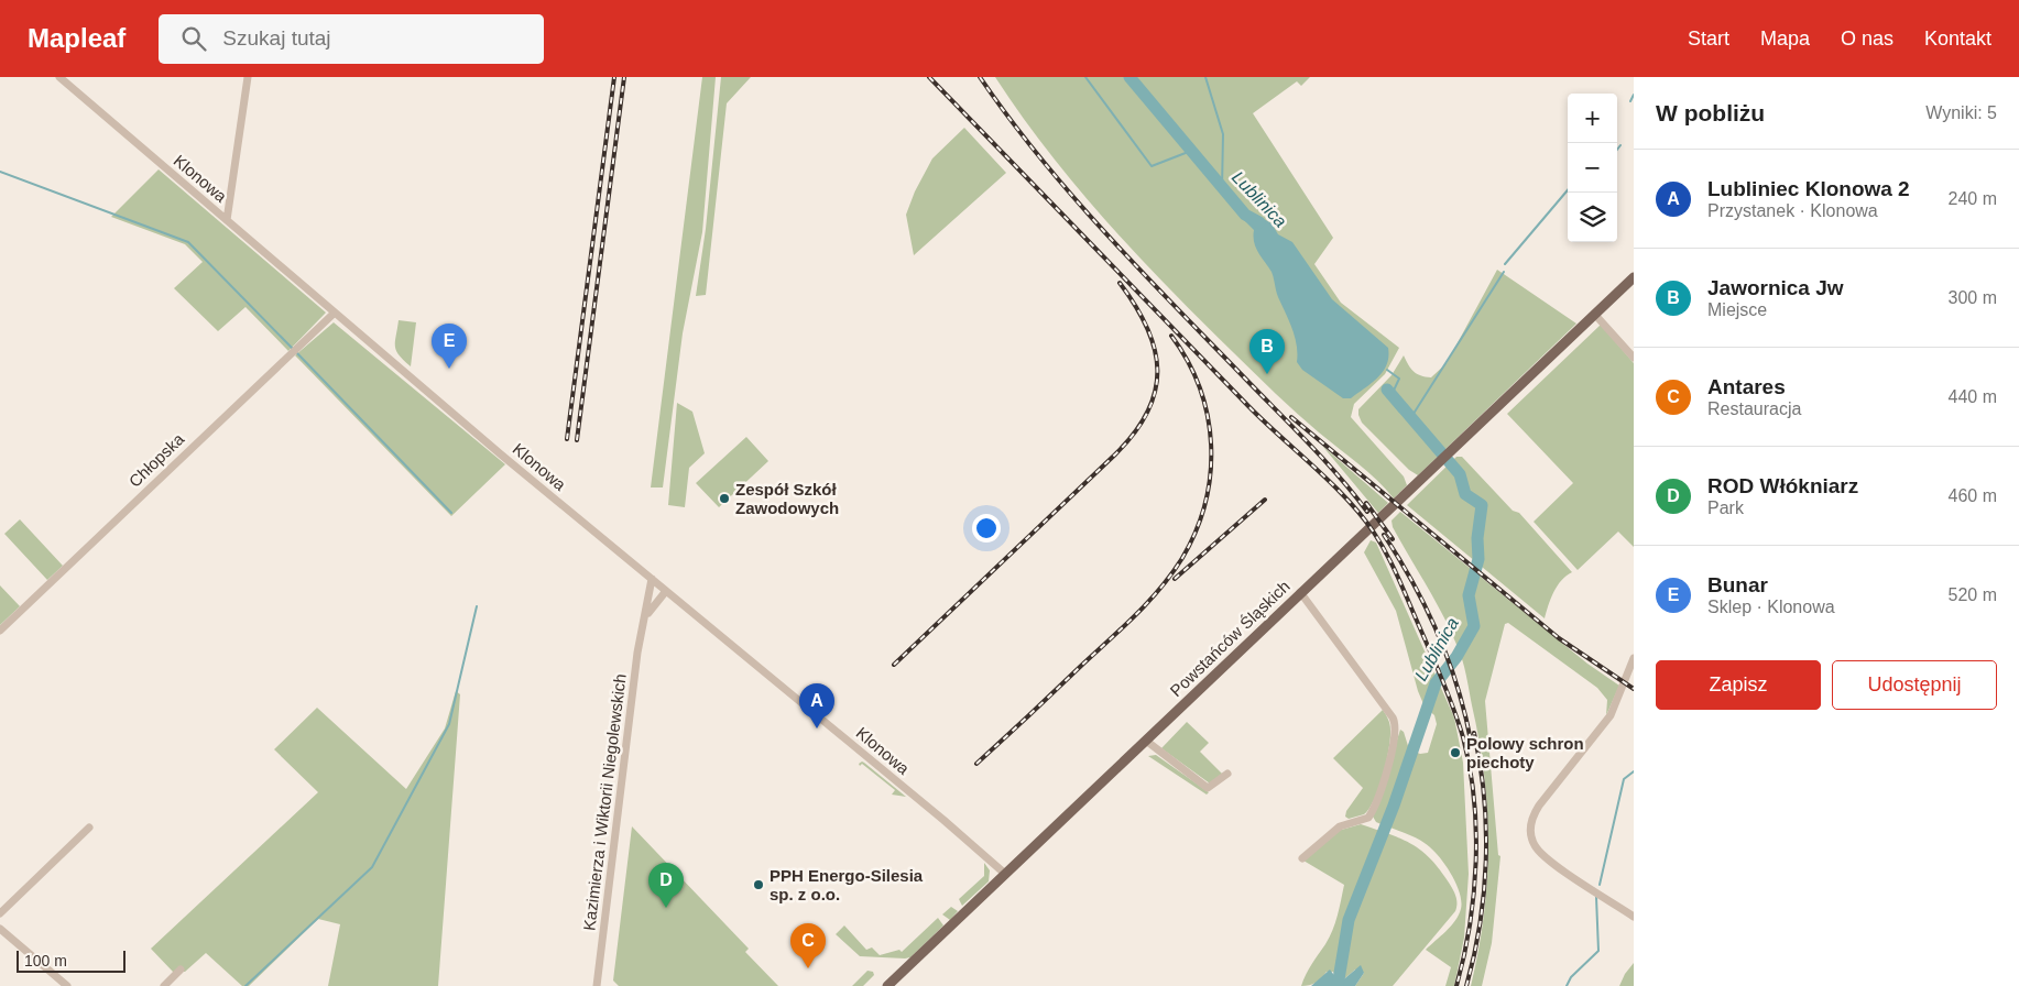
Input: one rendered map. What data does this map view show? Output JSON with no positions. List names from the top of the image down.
{
  "streets": {
    "main road": ["Powstańców Śląskich"],
    "street": ["Klonowa", "Chłopska", "Kazimierza i Wiktorii Niegolewskich"]
  },
  "crossings": [
    ["Klonowa", "Chłopska"],
    ["Klonowa", "Powstańców Śląskich"],
    ["Klonowa", "Kazimierza i Wiktorii Niegolewskich"]
  ],
  "water": ["Lublinica"],
  "places": ["Zespół Szkół Zawodowych", "Polowy schron piechoty", "PPH Energo-Silesia sp. z o.o."],
  "scale_bar": "100 m",
  "page": {
    "header": "Mapleaf",
    "search": "Szukaj tutaj",
    "nav": [
      "Start",
      "Mapa",
      "O nas",
      "Kontakt"
    ],
    "heading": ["W pobliżu", "Wyniki: 5"],
    "map_buttons": ["+", "−"],
    "list": [
      {
        "mark": "A",
        "name": "Lubliniec Klonowa 2",
        "note": "Przystanek · Klonowa",
        "value": "240 m"
      },
      {
        "mark": "B",
        "name": "Jawornica Jw",
        "note": "Miejsce",
        "value": "300 m"
      },
      {
        "mark": "C",
        "name": "Antares",
        "note": "Restauracja",
        "value": "440 m"
      },
      {
        "mark": "D",
        "name": "ROD Włókniarz",
        "note": "Park",
        "value": "460 m"
      },
      {
        "mark": "E",
        "name": "Bunar",
        "note": "Sklep · Klonowa",
        "value": "520 m"
      }
    ],
    "pins": [
      "E",
      "B",
      "A",
      "D",
      "C"
    ],
    "buttons": ["Zapisz", "Udostępnij"],
    "scale": "100 m"
  }
}
